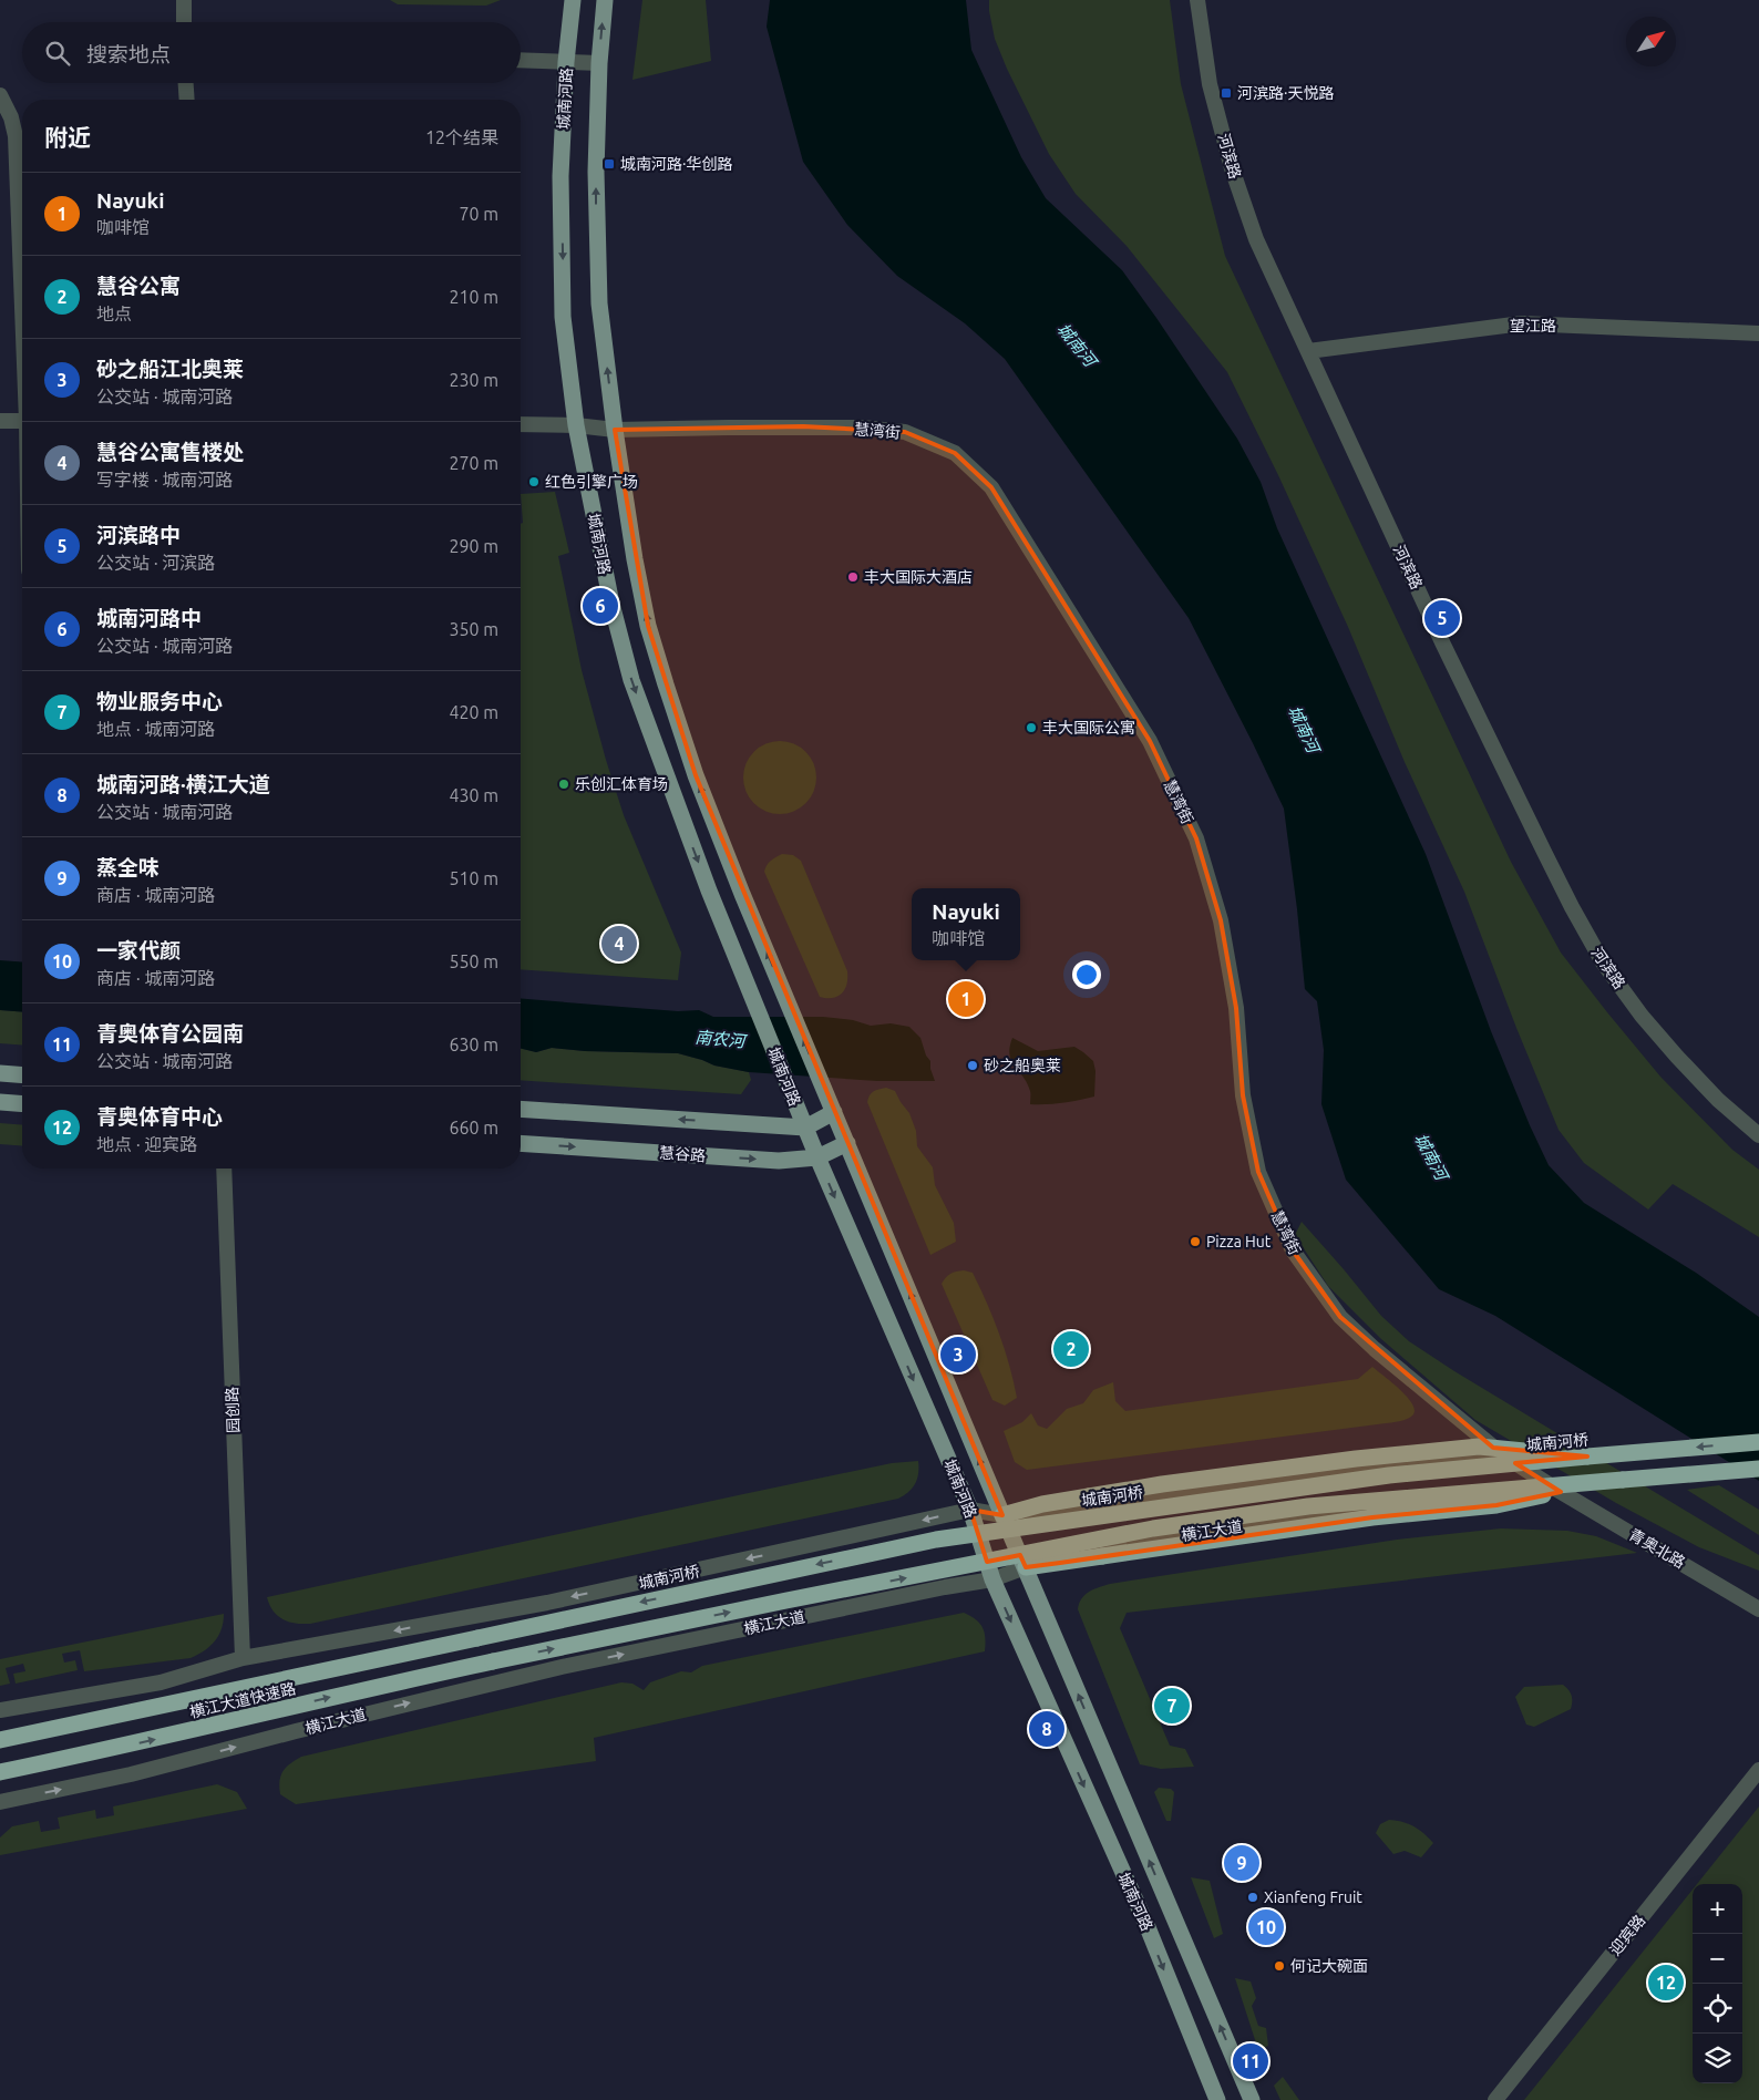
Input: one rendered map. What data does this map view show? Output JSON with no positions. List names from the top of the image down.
{
  "streets": {
    "highway": ["城南河桥", "横江大道快速路"],
    "main road": ["城南河路", "慧谷路"],
    "street": [
      "河滨路",
      "望江路",
      "慧湾街",
      "园创路",
      "横江大道",
      "青奥北路",
      "迎宾路"
    ]
  },
  "crossings": [
    ["城南河路", "慧湾街"],
    ["城南河路", "慧谷路"],
    ["城南河路", "横江大道"],
    ["河滨路", "望江路"],
    ["慧湾街", "横江大道"],
    ["慧湾街", "青奥北路"],
    ["城南河桥", "横江大道快速路"],
    ["横江大道", "青奥北路"]
  ],
  "water": ["城南河", "南农河"],
  "places": {
    "transit": ["河滨路·天悦路", "城南河路·华创路"],
    "other": [
      "红色引擎广场",
      "丰大国际大酒店",
      "丰大国际公寓",
      "乐创汇体育场",
      "砂之船奥莱",
      "Pizza Hut",
      "Xianfeng Fruit",
      "何记大碗面"
    ]
  },
  "north": "top right",
  "page": {
    "search": "搜索地点",
    "heading": ["附近", "12个结果"],
    "list": [
      {
        "mark": "1",
        "name": "Nayuki",
        "note": "咖啡馆",
        "value": "70 m"
      },
      {
        "mark": "2",
        "name": "慧谷公寓",
        "note": "地点",
        "value": "210 m"
      },
      {
        "mark": "3",
        "name": "砂之船江北奥莱",
        "note": "公交站 · 城南河路",
        "value": "230 m"
      },
      {
        "mark": "4",
        "name": "慧谷公寓售楼处",
        "note": "写字楼 · 城南河路",
        "value": "270 m"
      },
      {
        "mark": "5",
        "name": "河滨路中",
        "note": "公交站 · 河滨路",
        "value": "290 m"
      },
      {
        "mark": "6",
        "name": "城南河路中",
        "note": "公交站 · 城南河路",
        "value": "350 m"
      },
      {
        "mark": "7",
        "name": "物业服务中心",
        "note": "地点 · 城南河路",
        "value": "420 m"
      },
      {
        "mark": "8",
        "name": "城南河路·横江大道",
        "note": "公交站 · 城南河路",
        "value": "430 m"
      },
      {
        "mark": "9",
        "name": "蒸全味",
        "note": "商店 · 城南河路",
        "value": "510 m"
      },
      {
        "mark": "10",
        "name": "一家代颜",
        "note": "商店 · 城南河路",
        "value": "550 m"
      },
      {
        "mark": "11",
        "name": "青奥体育公园南",
        "note": "公交站 · 城南河路",
        "value": "630 m"
      },
      {
        "mark": "12",
        "name": "青奥体育中心",
        "note": "地点 · 迎宾路",
        "value": "660 m"
      }
    ],
    "pins": [
      "6",
      "5",
      "4",
      "1",
      "2",
      "3",
      "7",
      "8",
      "9",
      "10",
      "12",
      "11"
    ],
    "popup": ["Nayuki", "咖啡馆"],
    "map_buttons": ["+", "−"]
  }
}
